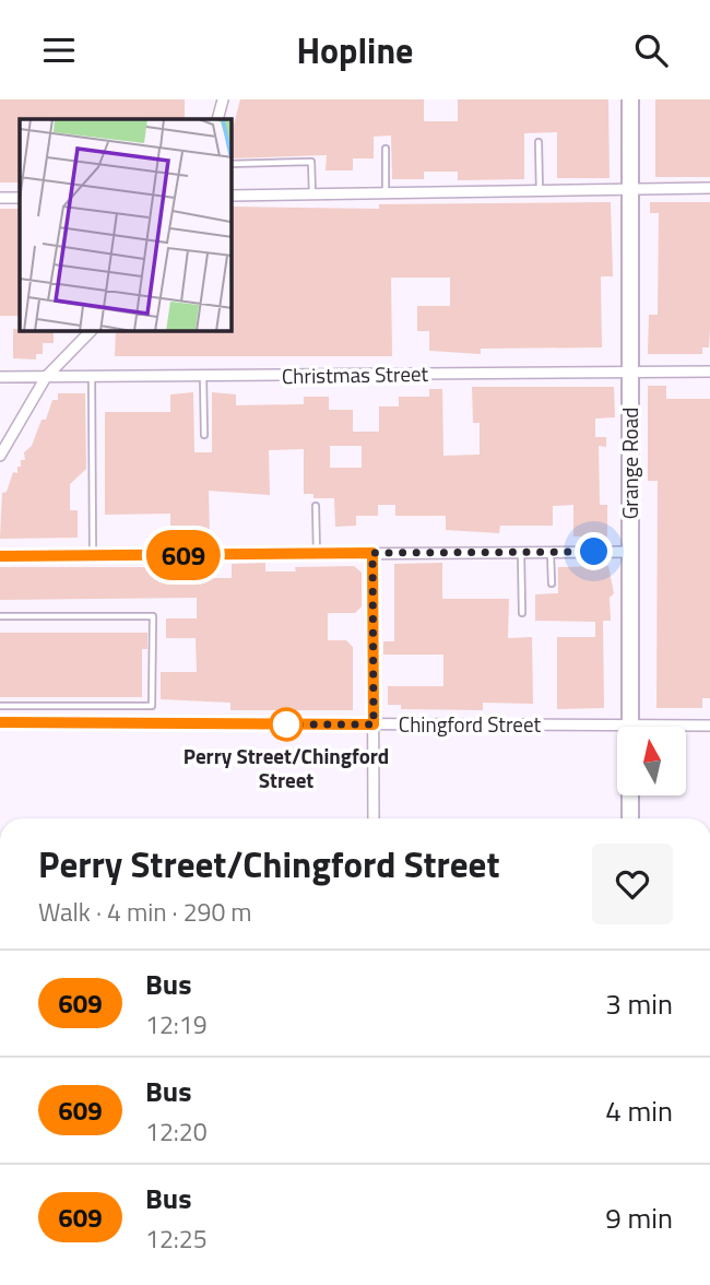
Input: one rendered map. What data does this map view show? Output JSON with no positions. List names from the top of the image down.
{
  "streets": {
    "main road": ["Grange Road"],
    "street": ["Christmas Street", "Chingford Street"]
  },
  "crossings": [
    ["Christmas Street", "Grange Road"],
    ["Grange Road", "Chingford Street"]
  ],
  "places": ["Perry Street/Chingford Street"],
  "lines": ["bus line 609"],
  "north": "top",
  "page": {
    "header": "Hopline",
    "on_map": "609",
    "heading": ["Perry Street/Chingford Street", "Walk · 4 min · 290 m"],
    "list": [
      {
        "mark": "609",
        "name": "Bus",
        "note": "12:19",
        "value": "3 min"
      },
      {
        "mark": "609",
        "name": "Bus",
        "note": "12:20",
        "value": "4 min"
      },
      {
        "mark": "609",
        "name": "Bus",
        "note": "12:25",
        "value": "9 min"
      }
    ]
  }
}
